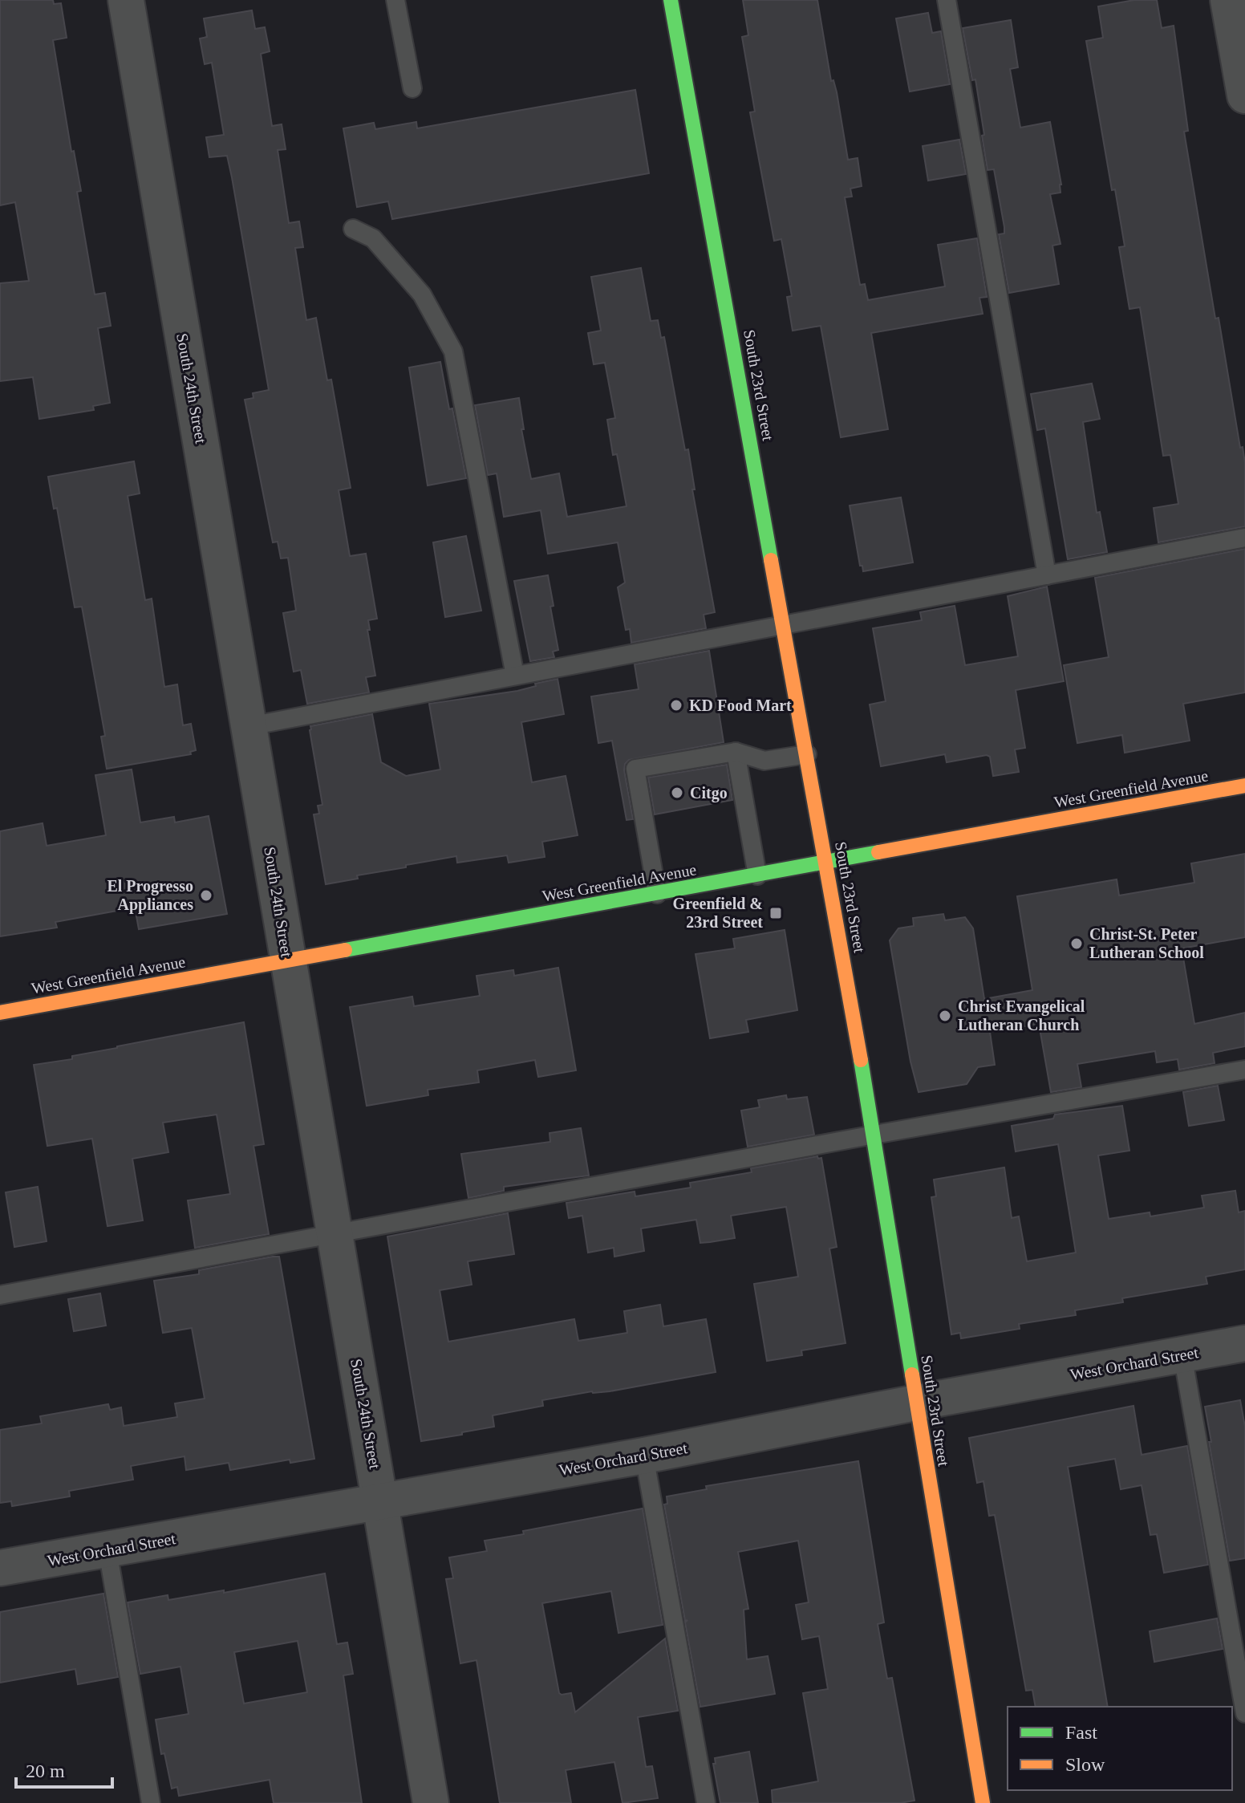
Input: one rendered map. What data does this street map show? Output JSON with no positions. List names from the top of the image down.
{
  "streets": {
    "street": [
      "South 23rd Street",
      "South 24th Street",
      "West Greenfield Avenue",
      "West Orchard Street"
    ]
  },
  "crossings": [
    ["South 23rd Street", "West Greenfield Avenue"],
    ["South 23rd Street", "West Orchard Street"],
    ["South 24th Street", "West Greenfield Avenue"],
    ["South 24th Street", "West Orchard Street"]
  ],
  "places": {
    "other": [
      "KD Food Mart",
      "Citgo",
      "El Progresso Appliances",
      "Christ-St. Peter Lutheran School",
      "Christ Evangelical Lutheran Church"
    ],
    "transit": ["Greenfield & 23rd Street"]
  },
  "legend": ["Fast", "Slow"],
  "scale_bar": "20 m"
}
